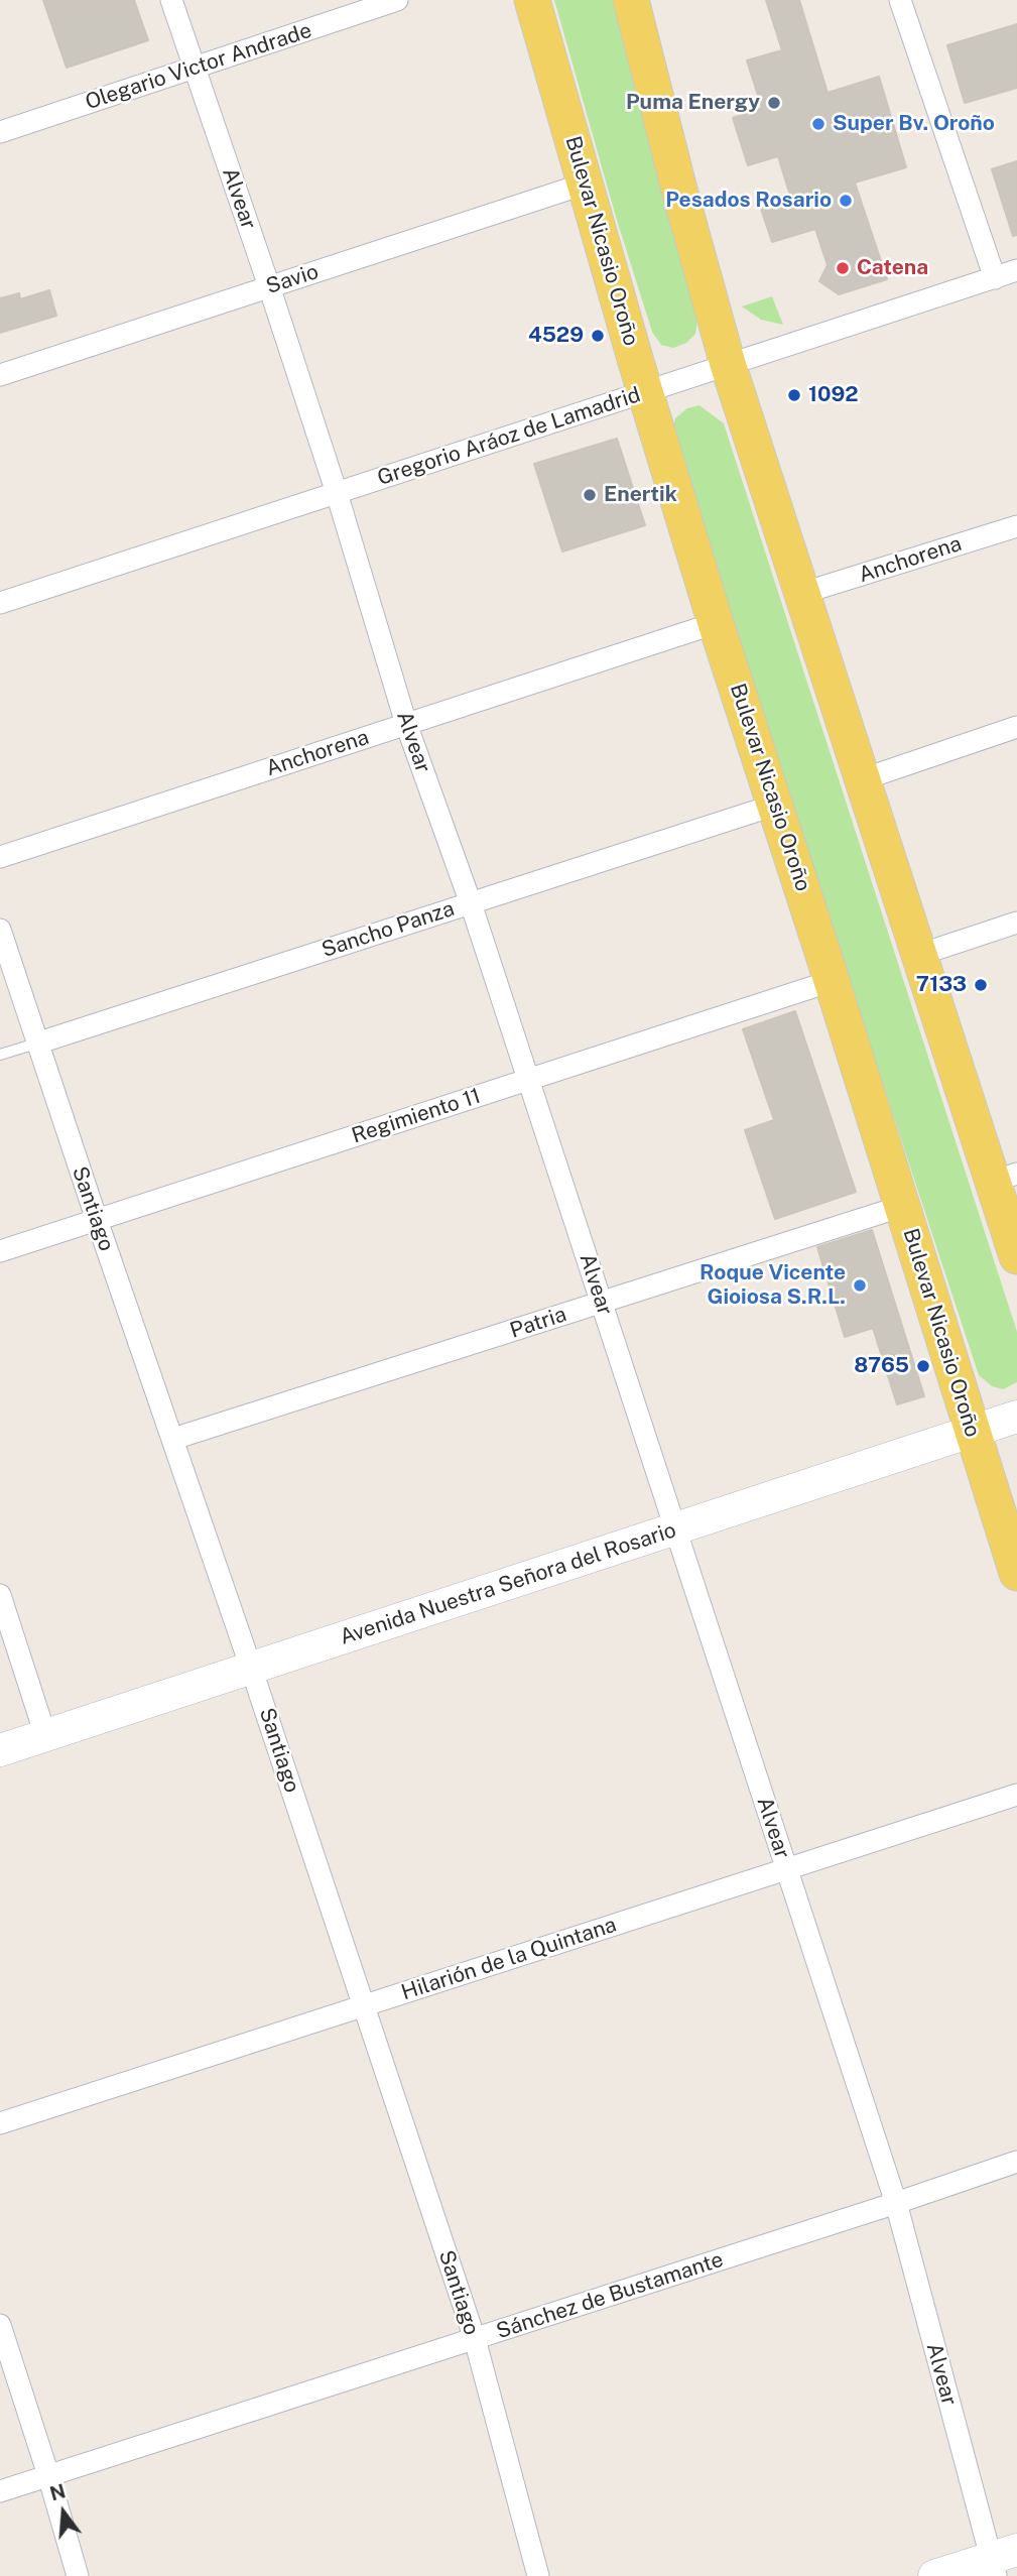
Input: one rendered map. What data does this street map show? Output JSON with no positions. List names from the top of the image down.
{
  "streets": {
    "main road": ["Bulevar Nicasio Oroño"],
    "street": [
      "Olegario Victor Andrade",
      "Alvear",
      "Savio",
      "Gregorio Aráoz de Lamadrid",
      "Anchorena",
      "Sancho Panza",
      "Regimiento 11",
      "Santiago",
      "Patria",
      "Avenida Nuestra Señora del Rosario",
      "Hilarión de la Quintana",
      "Sánchez de Bustamante"
    ]
  },
  "crossings": [
    ["Olegario Victor Andrade", "Alvear"],
    ["Alvear", "Savio"],
    ["Alvear", "Gregorio Aráoz de Lamadrid"],
    ["Alvear", "Anchorena"],
    ["Alvear", "Sancho Panza"],
    ["Alvear", "Regimiento 11"],
    ["Alvear", "Patria"],
    ["Alvear", "Avenida Nuestra Señora del Rosario"],
    ["Alvear", "Hilarión de la Quintana"],
    ["Alvear", "Sánchez de Bustamante"],
    ["Bulevar Nicasio Oroño", "Savio"],
    ["Bulevar Nicasio Oroño", "Gregorio Aráoz de Lamadrid"],
    ["Bulevar Nicasio Oroño", "Anchorena"],
    ["Bulevar Nicasio Oroño", "Sancho Panza"],
    ["Bulevar Nicasio Oroño", "Regimiento 11"],
    ["Bulevar Nicasio Oroño", "Patria"],
    ["Bulevar Nicasio Oroño", "Avenida Nuestra Señora del Rosario"],
    ["Sancho Panza", "Santiago"],
    ["Regimiento 11", "Santiago"],
    ["Santiago", "Patria"],
    ["Santiago", "Avenida Nuestra Señora del Rosario"],
    ["Santiago", "Hilarión de la Quintana"],
    ["Santiago", "Sánchez de Bustamante"]
  ],
  "places": [
    "Puma Energy",
    "Super Bv. Oroño",
    "Pesados Rosario",
    "Catena",
    "4529",
    "1092",
    "Enertik",
    "7133",
    "Roque Vicente Gioiosa S.R.L.",
    "8765"
  ],
  "north": "top"
}
